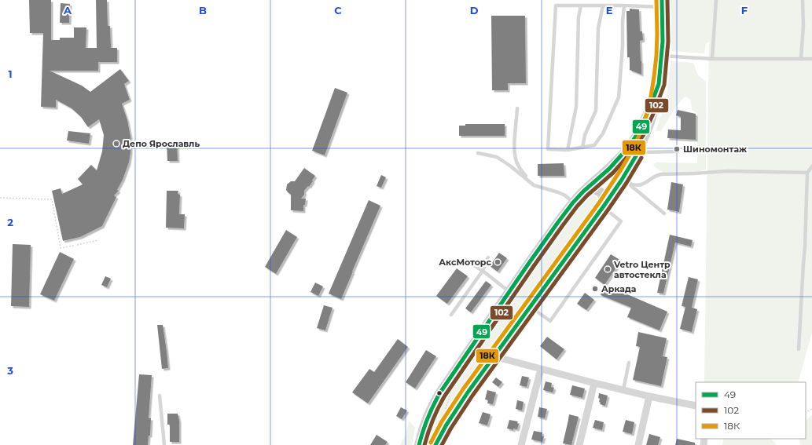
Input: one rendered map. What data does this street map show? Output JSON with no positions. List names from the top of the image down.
{
  "places": [
    "Депо Ярославль",
    "Шиномонтаж",
    "АксМоторс",
    "Vetro Центр автостекла",
    "Аркада"
  ],
  "lines": ["transit line 49", "transit line 102", "transit line 18К"],
  "legend": ["49", "102", "18К"],
  "grid": {
    "columns": [
      "A",
      "B",
      "C",
      "D",
      "E",
      "F"
    ],
    "rows": ["1", "2", "3"]
  }
}
